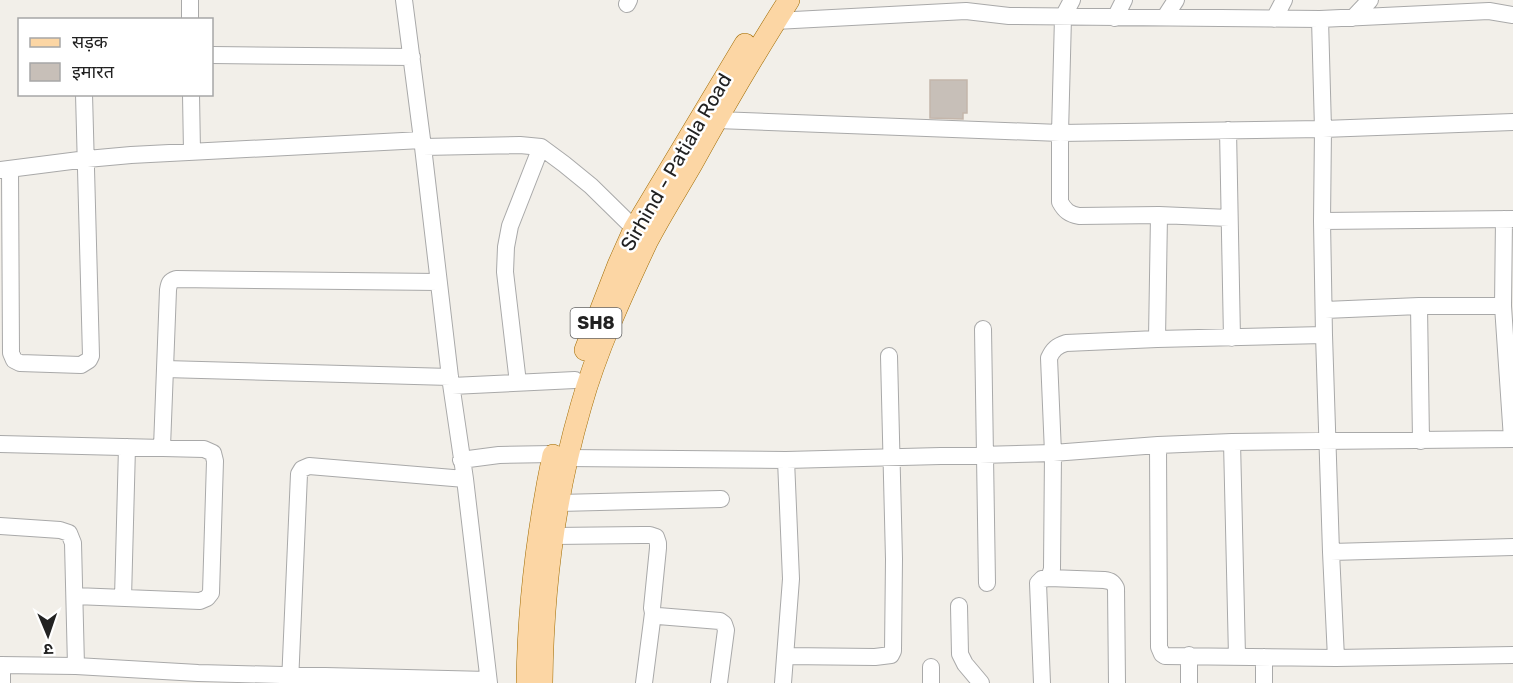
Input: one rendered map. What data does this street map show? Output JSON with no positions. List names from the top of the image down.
{
  "streets": {
    "main road": ["Sirhind - Patiala Road", "SH8"]
  },
  "legend": ["सड़क", "इमारत"],
  "north": "bottom"
}
